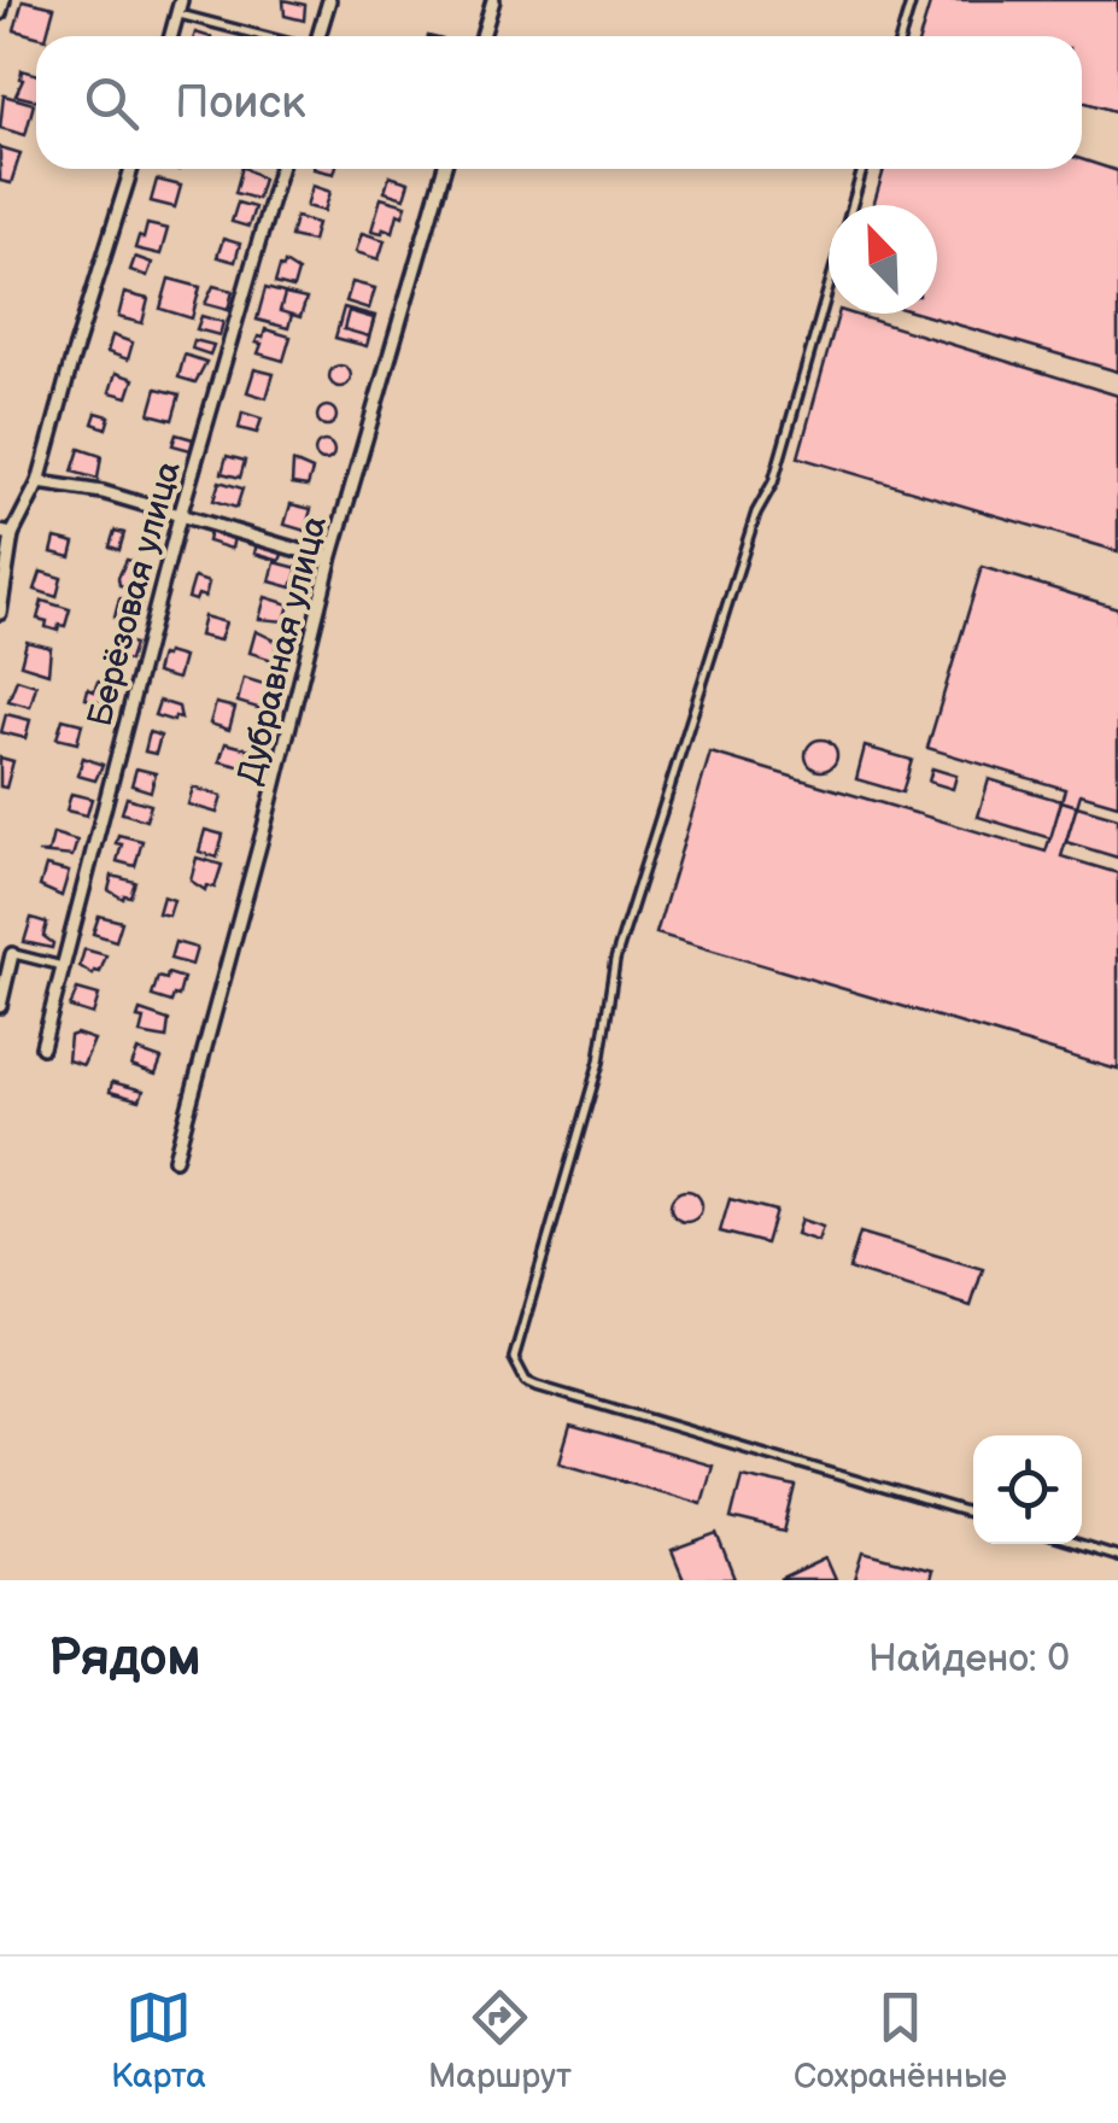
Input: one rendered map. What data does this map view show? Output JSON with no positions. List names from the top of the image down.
{
  "streets": {
    "street": ["Берёзовая улица", "Дубравная улица"]
  },
  "north": "top left",
  "page": {
    "search": "Поиск",
    "heading": ["Рядом", "Найдено: 0"],
    "nav": ["Карта", "Маршрут", "Сохранённые"]
  }
}
